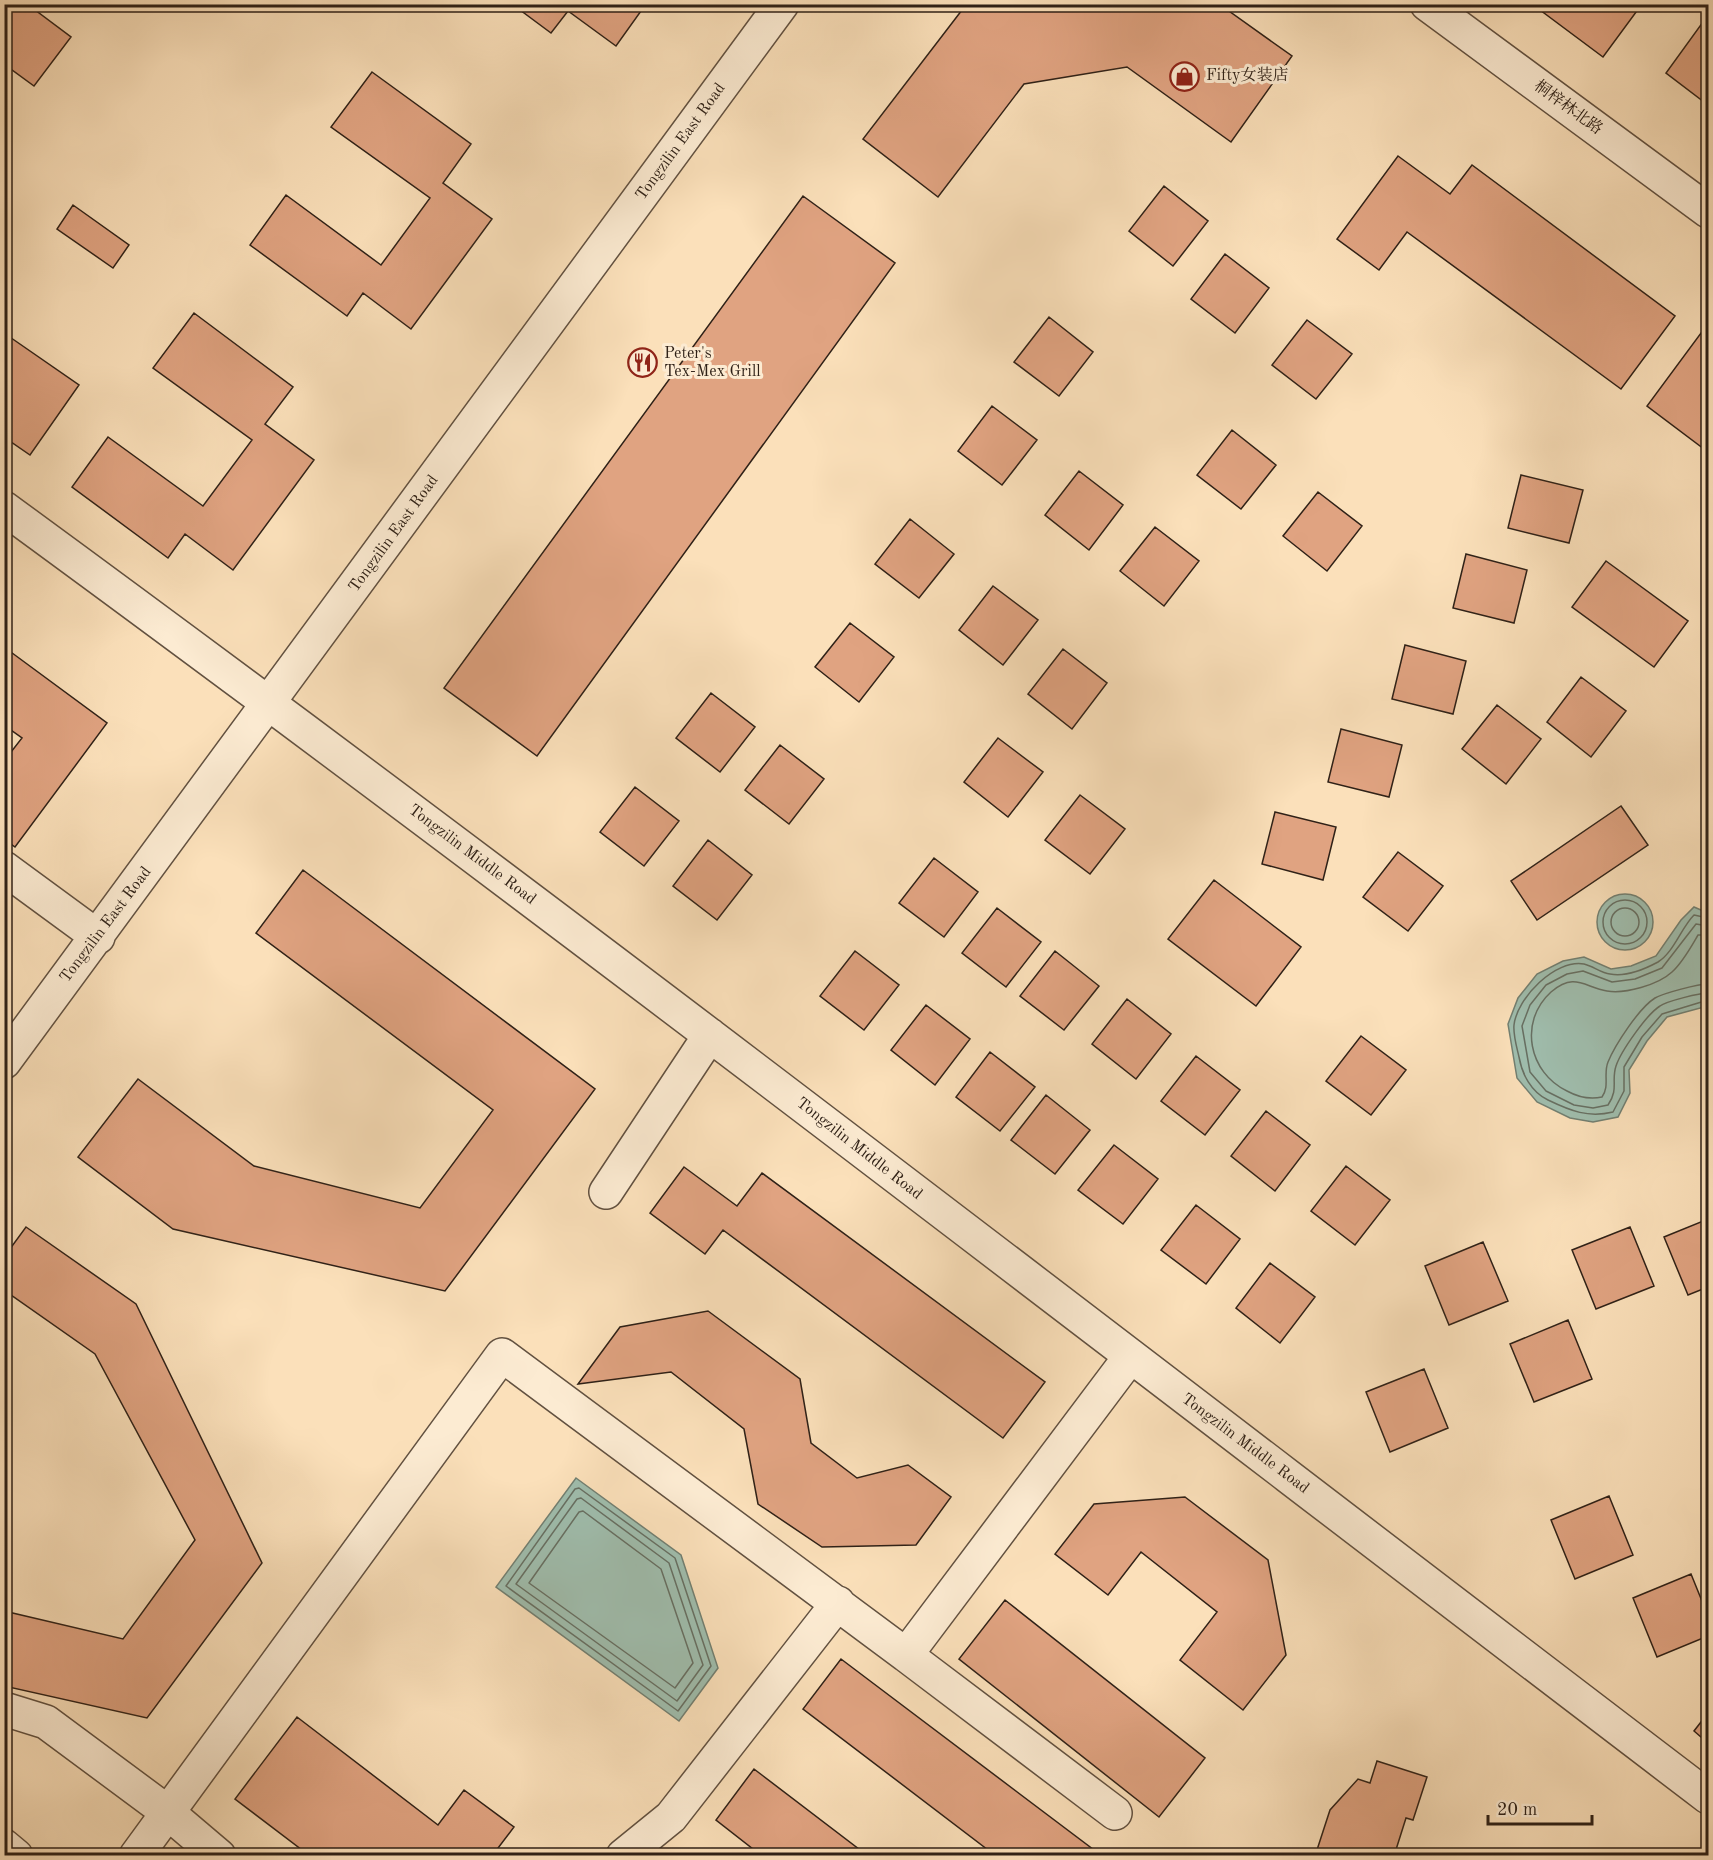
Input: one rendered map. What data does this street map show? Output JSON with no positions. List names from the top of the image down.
{
  "streets": {
    "street": ["桐梓林北路", "Tongzilin East Road", "Tongzilin Middle Road"]
  },
  "crossings": [
    ["Tongzilin East Road", "Tongzilin Middle Road"]
  ],
  "places": {
    "shop": ["Fifty女装店"],
    "restaurant": ["Peter's Tex-Mex Grill"]
  },
  "scale_bar": "20 m"
}
